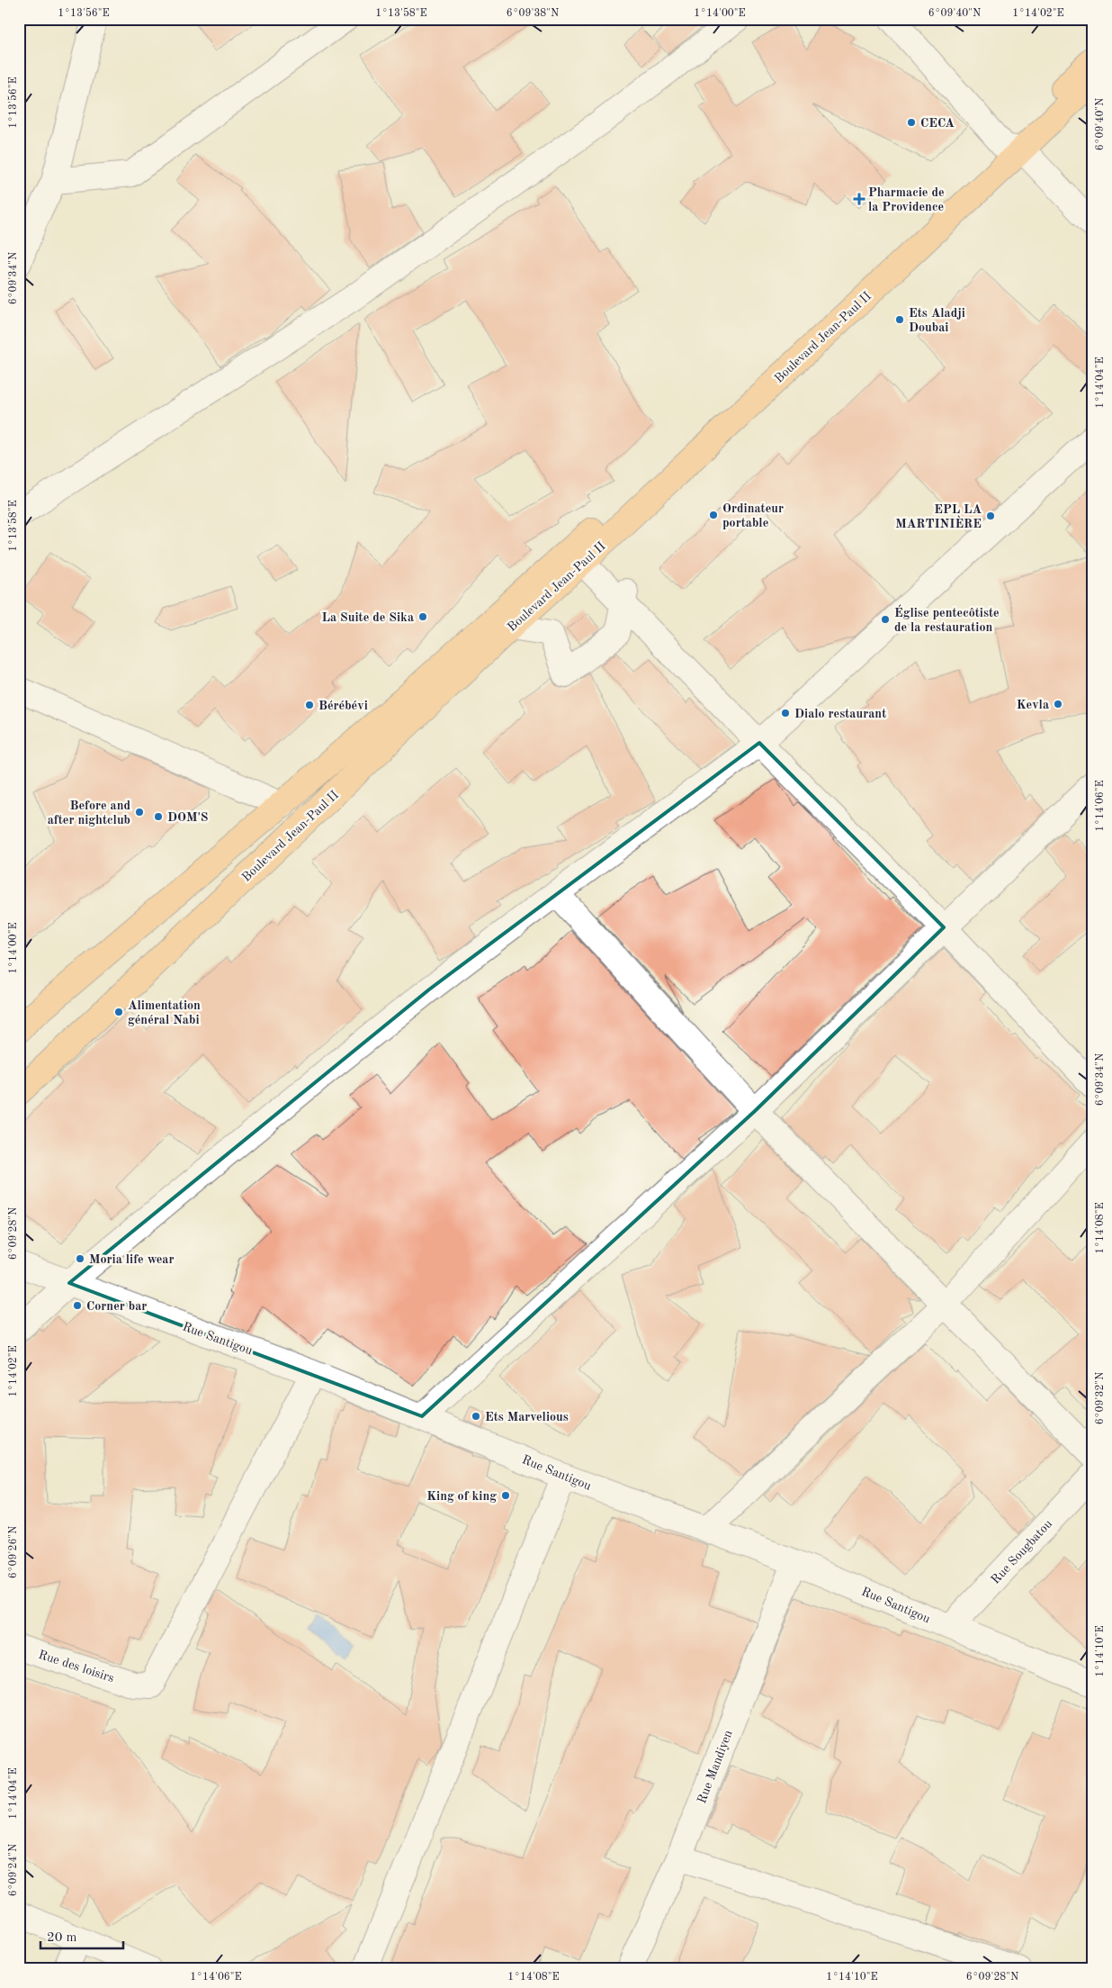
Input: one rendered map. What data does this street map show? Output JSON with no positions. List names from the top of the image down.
{
  "streets": {
    "main road": ["Boulevard Jean-Paul II"],
    "street": [
      "Rue Santigou",
      "Rue Sougbatou",
      "Rue des loisirs",
      "Rue Mandiyen"
    ]
  },
  "crossings": [
    ["Rue Santigou", "Rue Sougbatou"],
    ["Rue Santigou", "Rue des loisirs"],
    ["Rue Santigou", "Rue Mandiyen"]
  ],
  "places": {
    "other": [
      "CECA",
      "Ets Aladji Doubai",
      "Ordinateur portable",
      "EPL LA MARTINIÈRE",
      "La Suite de Sika",
      "Église pentecôtiste de la restauration",
      "Kevla",
      "Bérébévi",
      "Dialo restaurant",
      "Before and after nightclub",
      "DOM'S",
      "Alimentation général Nabi",
      "Moria life wear",
      "Corner bar",
      "Ets Marvelious",
      "King of king"
    ],
    "health": ["Pharmacie de la Providence"]
  },
  "scale_bar": "20 m",
  "coordinates": [
    "1°13'56\"E",
    "1°13'58\"E",
    "6°09'38\"N",
    "1°14'00\"E",
    "6°09'40\"N",
    "1°14'02\"E",
    "6°09'34\"N",
    "1°14'04\"E",
    "1°14'06\"E",
    "1°14'08\"E",
    "6°09'28\"N",
    "6°09'32\"N",
    "6°09'26\"N",
    "1°14'10\"E",
    "6°09'24\"N"
  ]
}
